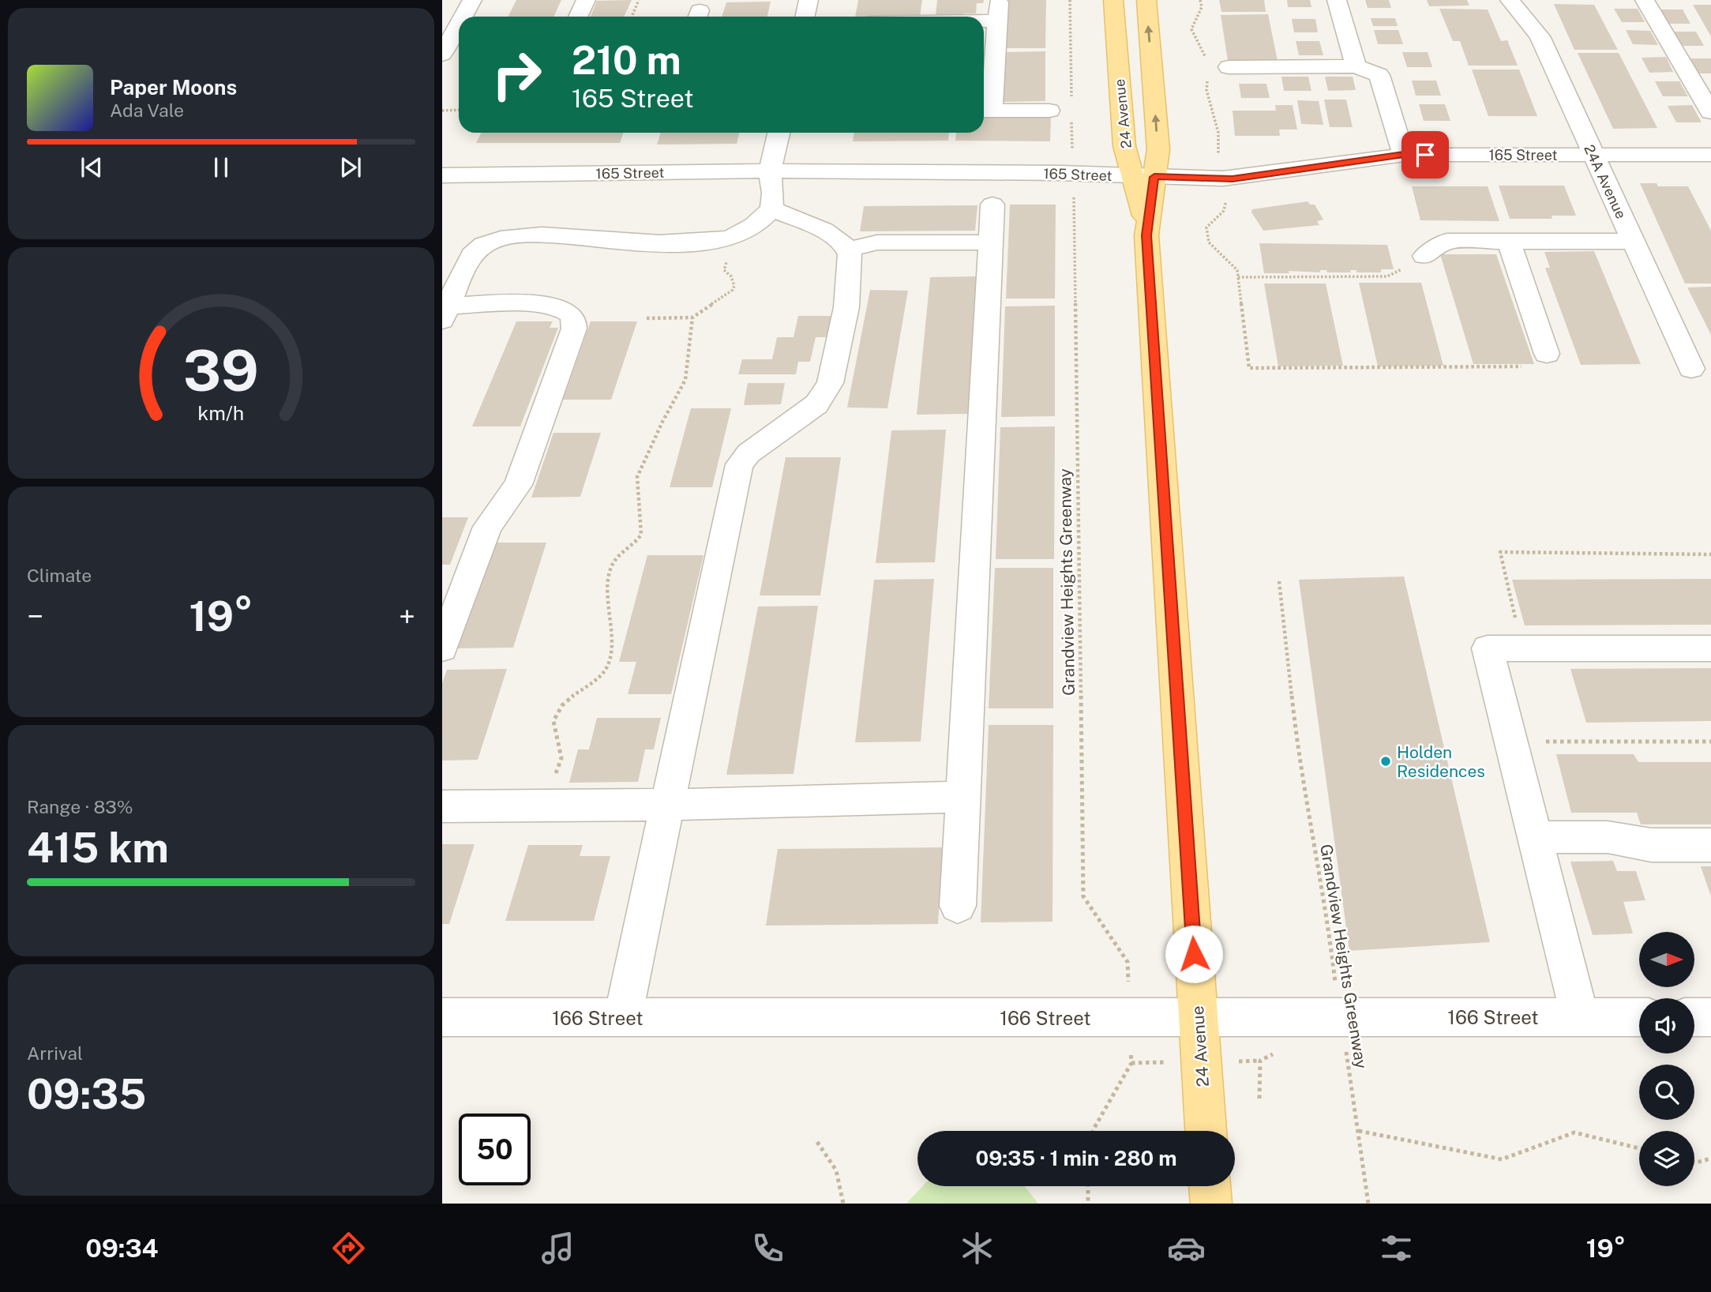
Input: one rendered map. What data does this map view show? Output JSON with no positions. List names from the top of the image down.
{
  "streets": {
    "main road": ["24 Avenue"],
    "street": ["165 Street", "24A Avenue", "166 Street"],
    "path": ["Grandview Heights Greenway"]
  },
  "crossings": [
    ["24 Avenue", "165 Street"],
    ["24 Avenue", "166 Street"],
    ["165 Street", "24A Avenue"],
    ["165 Street", "Grandview Heights Greenway"],
    ["Grandview Heights Greenway", "166 Street"]
  ],
  "places": ["Holden Residences"],
  "north": "right",
  "page": {
    "turn": ["210 m", "165 Street"],
    "song": ["Paper Moons", "Ada Vale"],
    "tile": [
      "Climate",
      ["Range · 83%", "415 km"],
      ["Arrival", "09:35"]
    ],
    "heat": ["−", "19°", "+"],
    "limit": "50",
    "trip": "09:35 · 1 min · 280 m",
    "tabs": ["09:34", "19°"],
    "gauge": ["39", "km/h"]
  }
}
